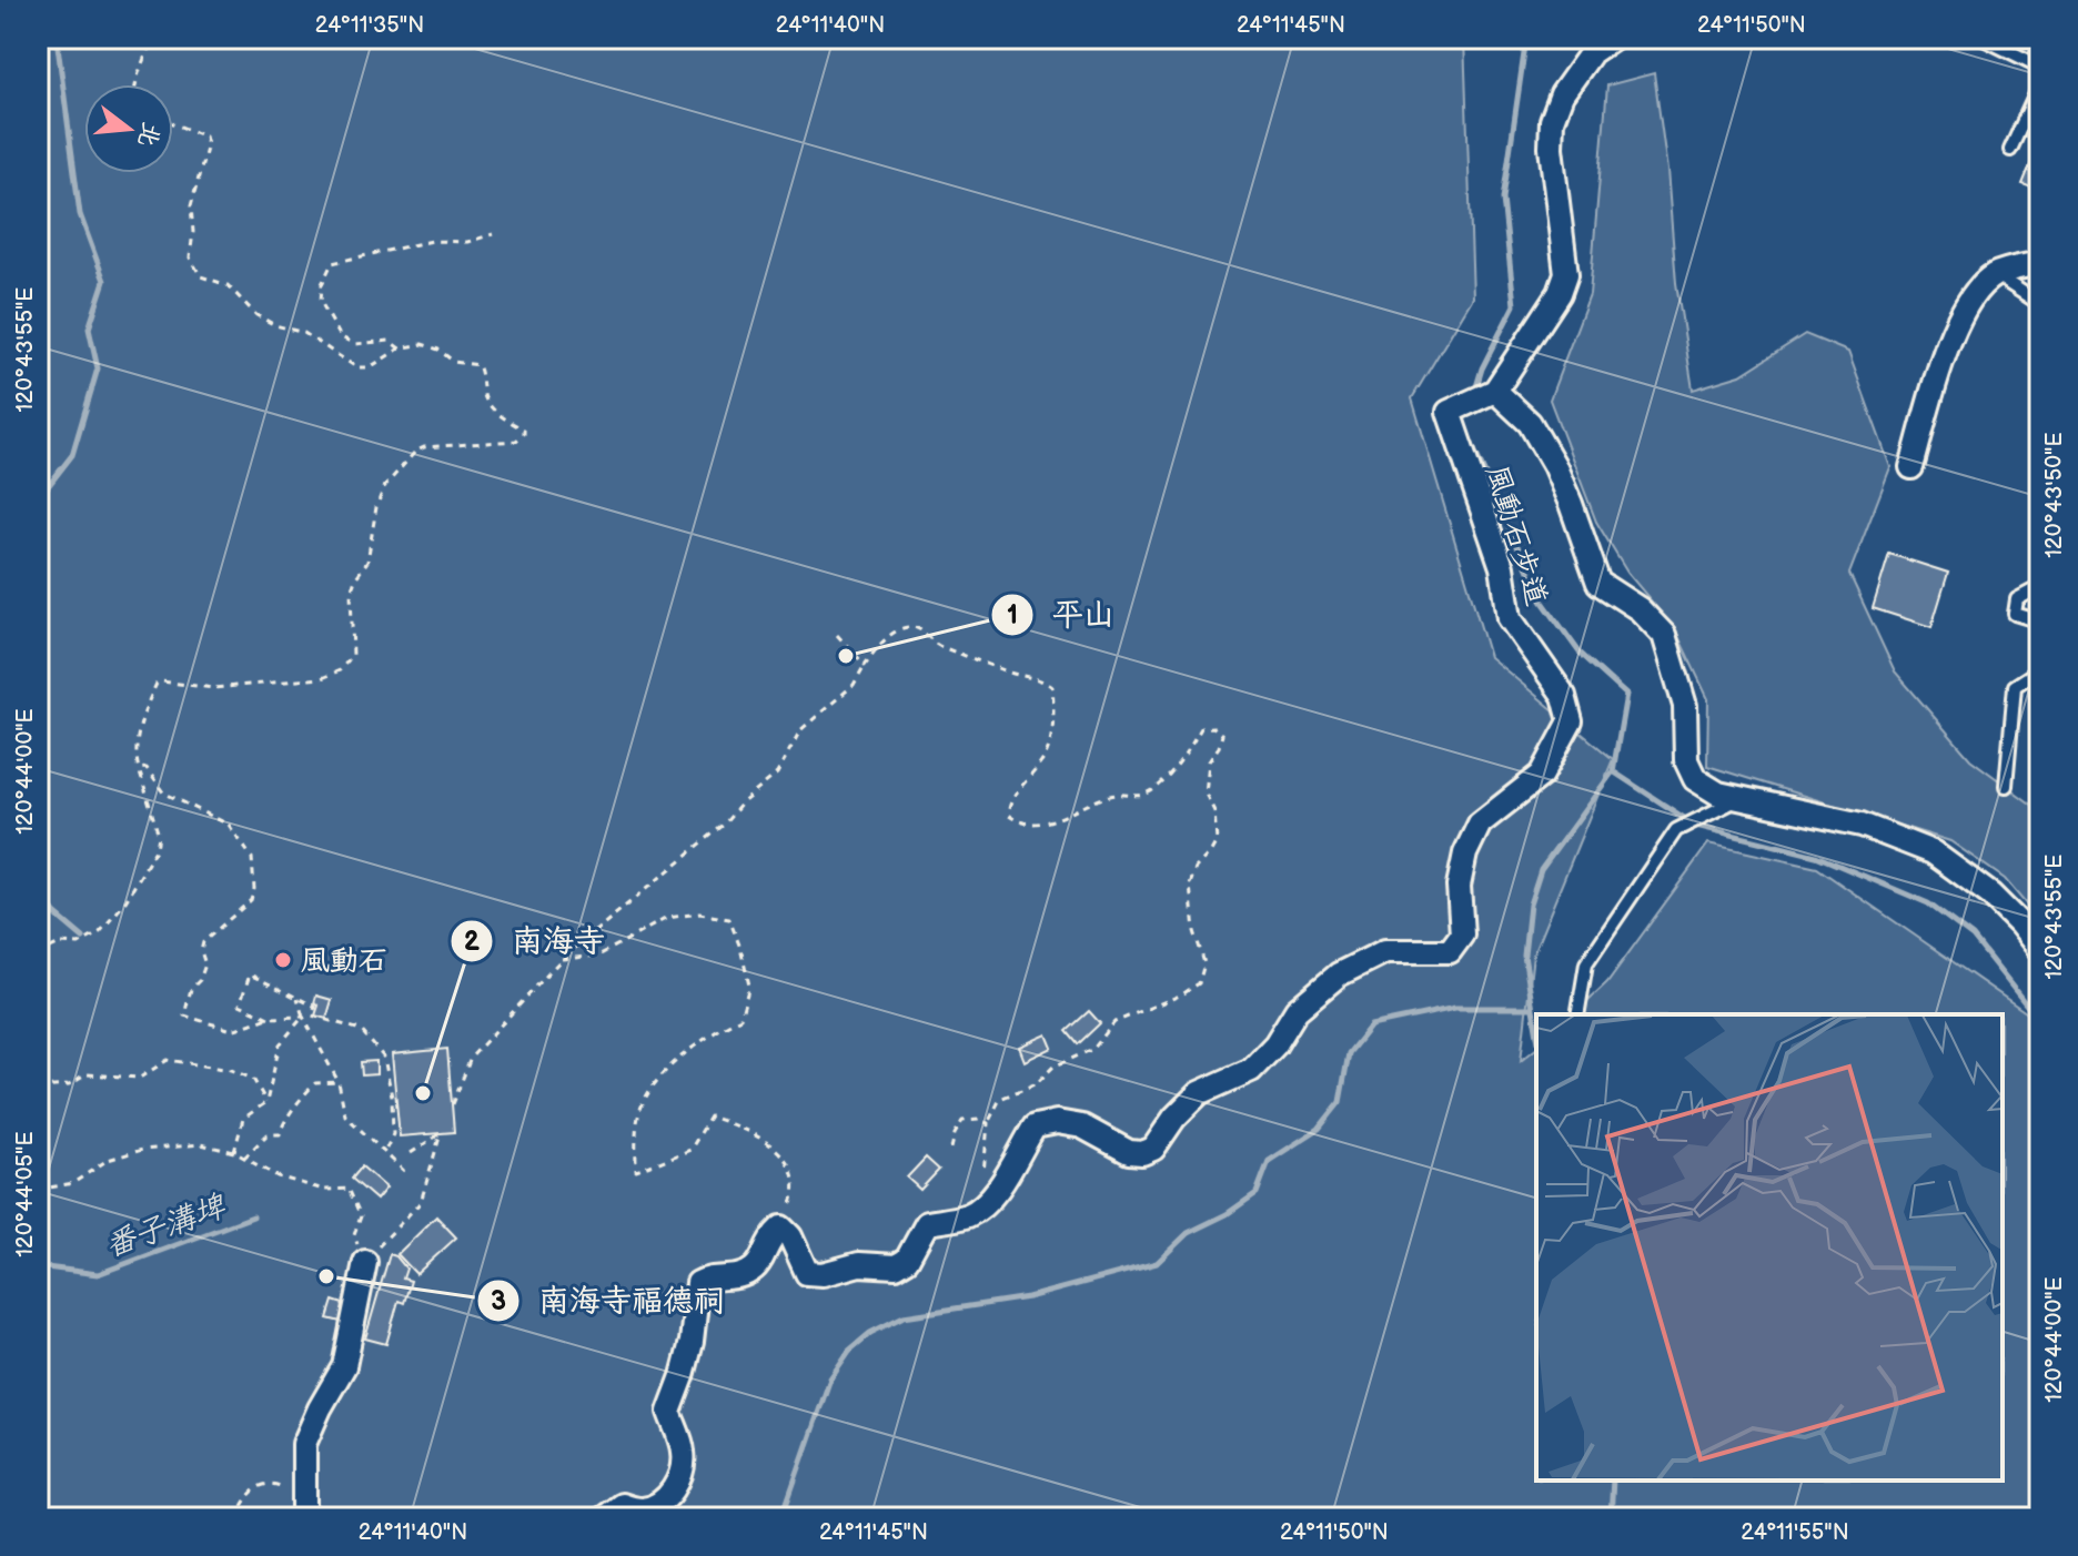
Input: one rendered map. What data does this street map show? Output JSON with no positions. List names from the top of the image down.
{
  "streets": {
    "street": ["風動石步道"]
  },
  "water": ["番子溝埤"],
  "places": [
    "平山",
    "風動石",
    "南海寺",
    "南海寺福德祠"
  ],
  "north": "right",
  "coordinates": [
    "24°11'35\"N",
    "24°11'40\"N",
    "24°11'45\"N",
    "24°11'50\"N",
    "120°43'55\"E",
    "120°43'50\"E",
    "120°44'00\"E",
    "120°44'05\"E",
    "24°11'55\"N"
  ]
}
